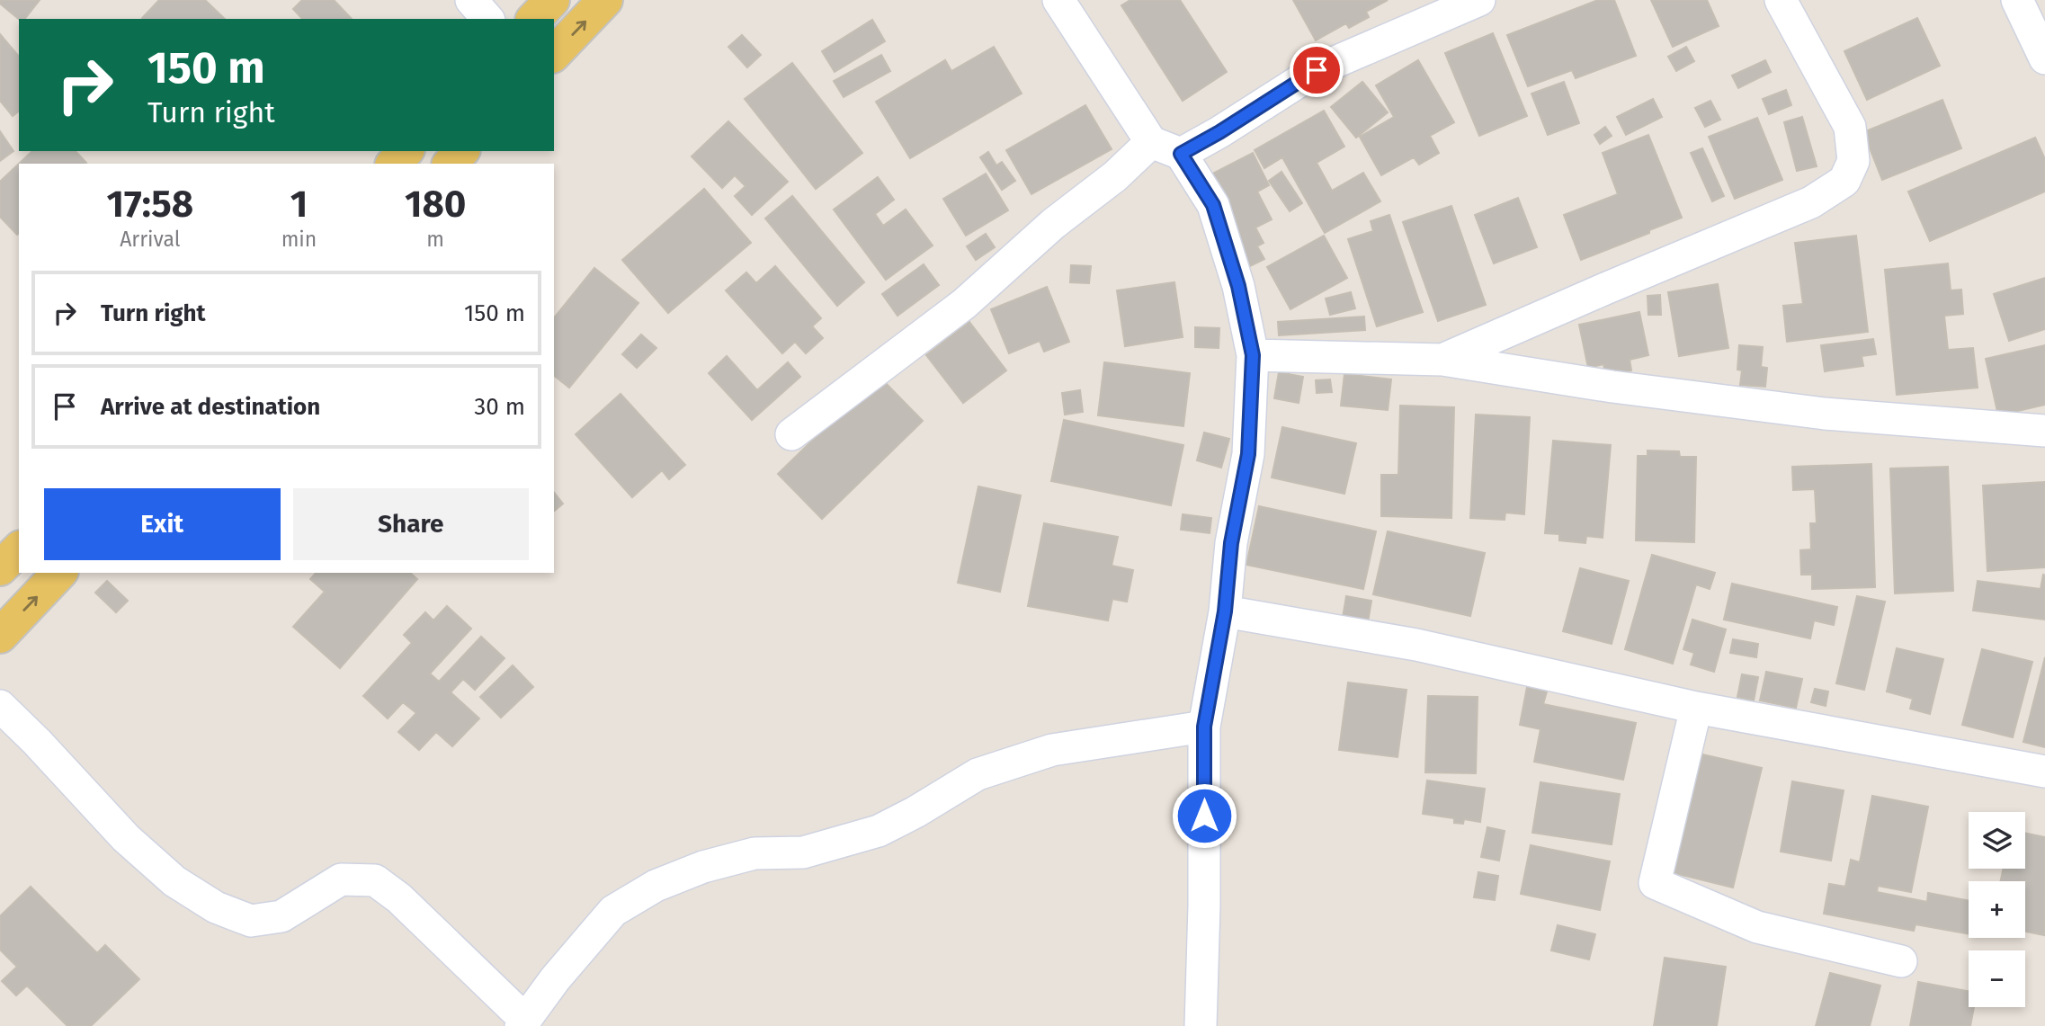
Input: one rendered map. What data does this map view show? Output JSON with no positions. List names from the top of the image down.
{
  "page": {
    "turn": ["150 m", "Turn right"],
    "eta": [
      "17:58",
      "Arrival",
      "1",
      "min",
      "180",
      "m"
    ],
    "list": [
      {
        "name": "Turn right",
        "value": "150 m"
      },
      {
        "name": "Arrive at destination",
        "value": "30 m"
      }
    ],
    "buttons": ["Exit", "Share"],
    "map_buttons": ["+", "−"]
  }
}
